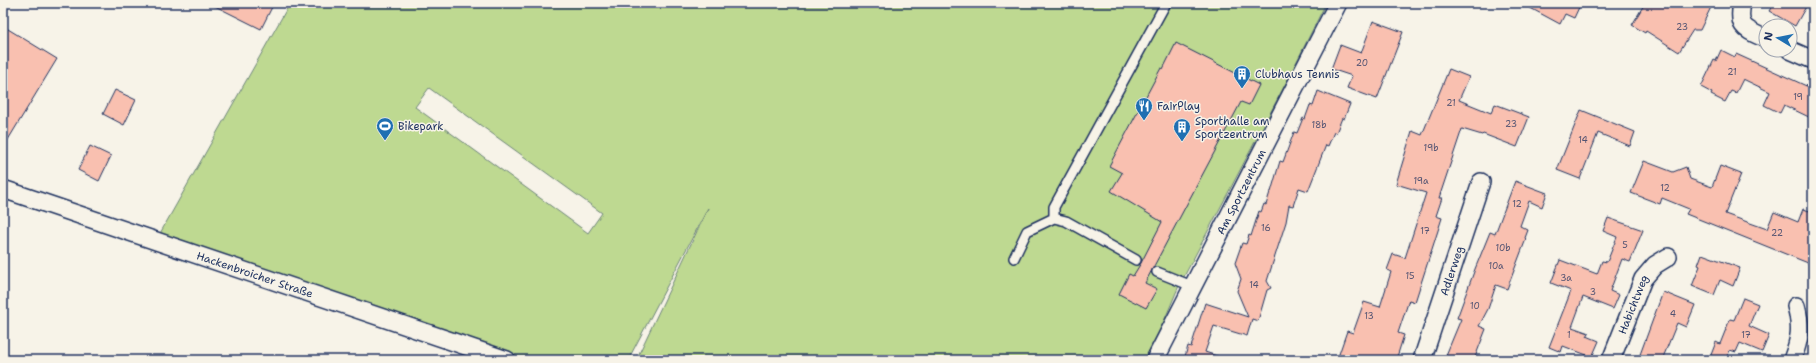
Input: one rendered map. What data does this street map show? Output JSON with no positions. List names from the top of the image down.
{
  "streets": {
    "street": [
      "Am Sportzentrum",
      "Adlerweg",
      "Hackenbroicher Straße",
      "Habichtweg"
    ]
  },
  "places": {
    "building": ["Clubhaus Tennis", "Sporthalle am Sportzentrum"],
    "restaurant": ["FairPlay"],
    "sports": ["Bikepark"]
  },
  "house_numbers": [
    "23",
    "20",
    "21",
    "19",
    "21",
    "23",
    "18b",
    "14",
    "19b",
    "19a",
    "12",
    "12",
    "16",
    "17",
    "22",
    "5",
    "10b",
    "10a",
    "15",
    "3a",
    "14",
    "3",
    "10",
    "4",
    "13",
    "1",
    "17"
  ],
  "north": "left"
}
